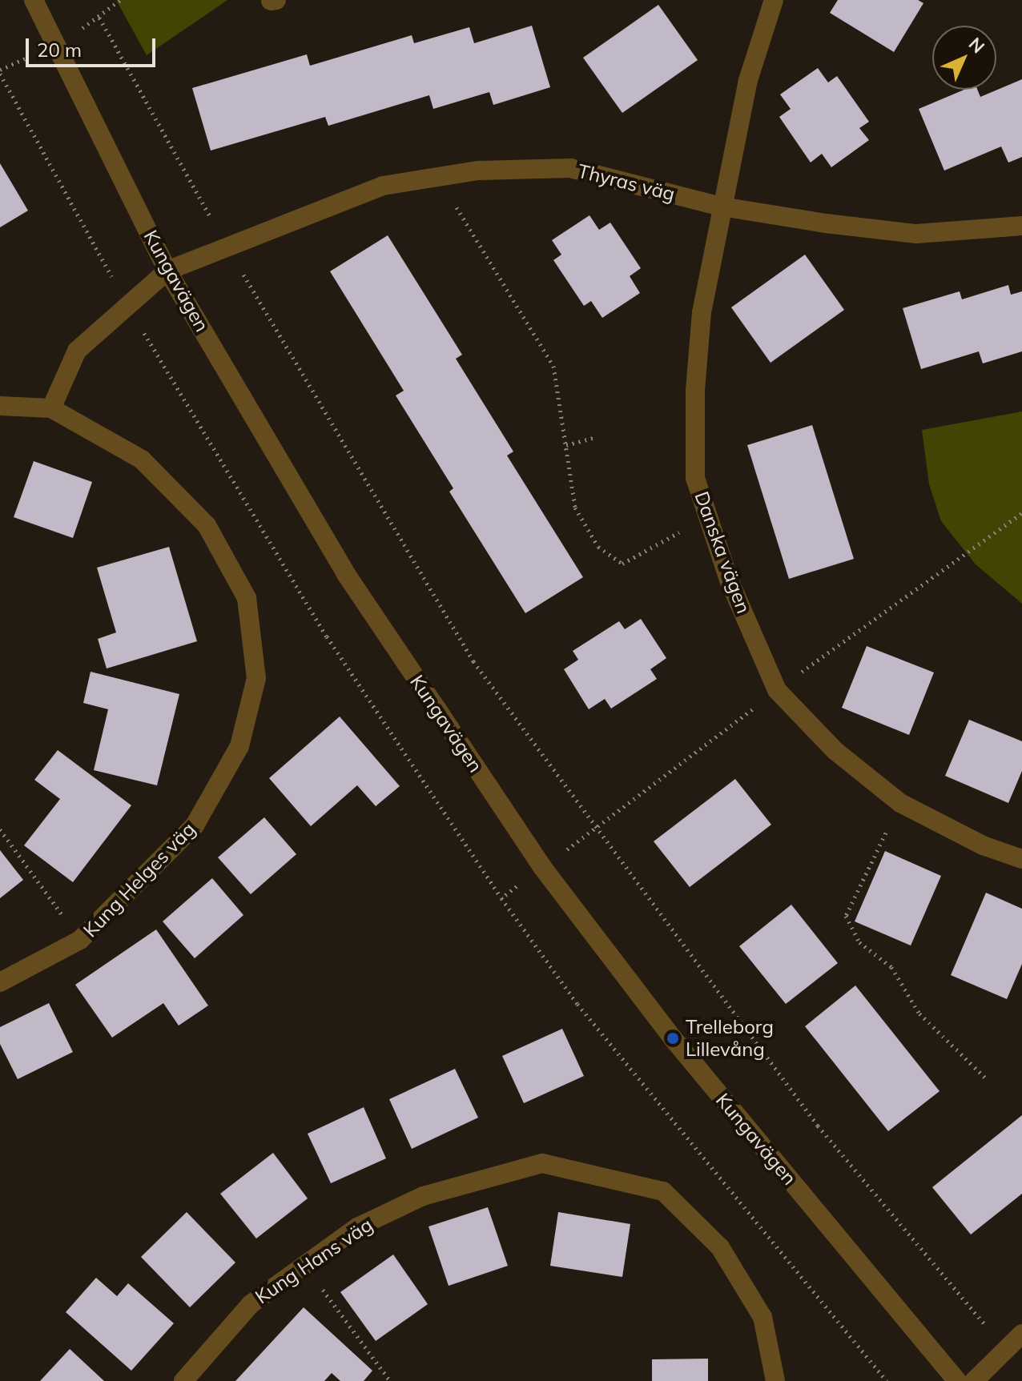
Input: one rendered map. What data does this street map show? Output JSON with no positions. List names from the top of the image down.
{
  "streets": {
    "street": [
      "Thyras väg",
      "Kungavägen",
      "Danska vägen",
      "Kung Helges väg",
      "Kung Hans väg"
    ]
  },
  "crossings": [
    ["Thyras väg", "Kungavägen"],
    ["Thyras väg", "Danska vägen"]
  ],
  "places": ["Trelleborg Lillevång"],
  "scale_bar": "20 m",
  "north": "top right"
}
